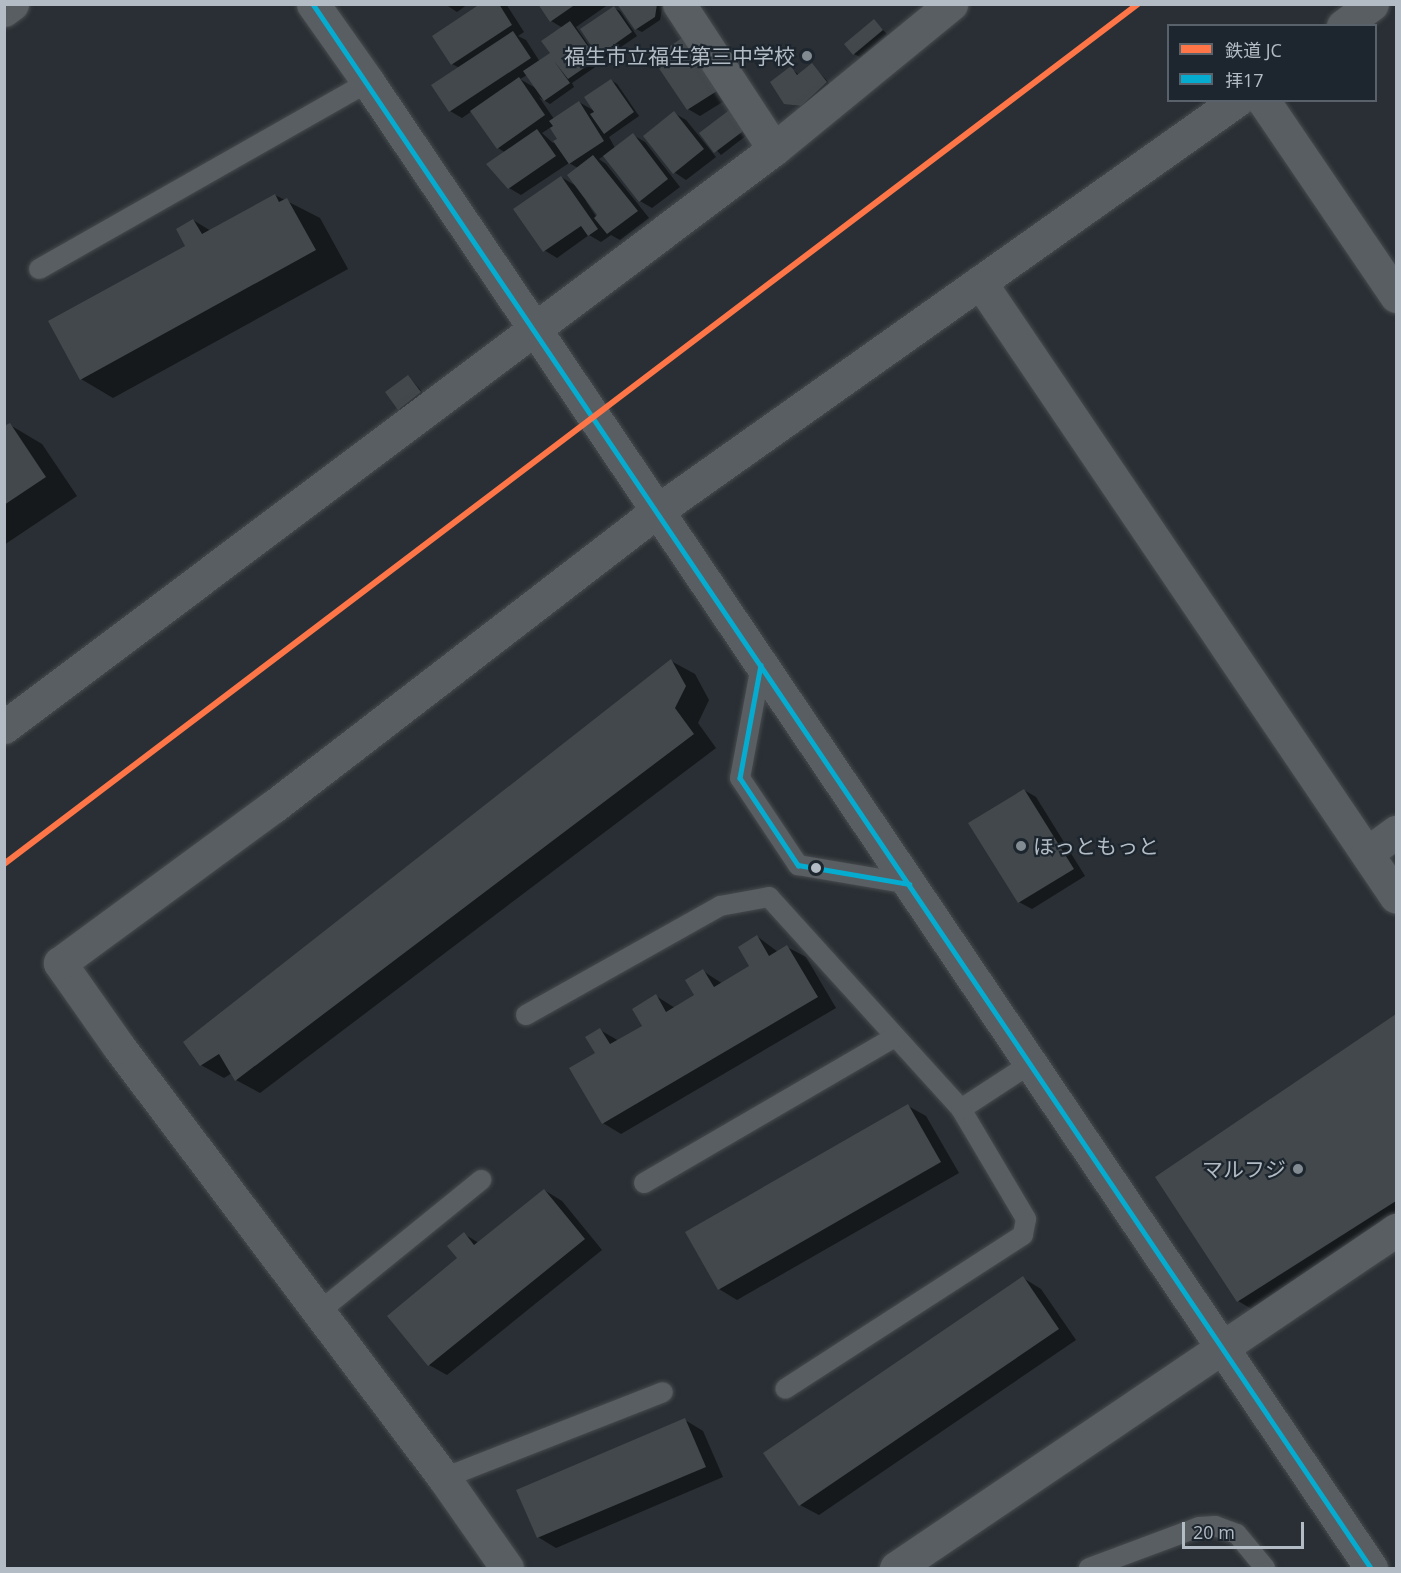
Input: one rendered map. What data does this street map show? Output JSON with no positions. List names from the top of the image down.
{
  "places": ["福生市立福生第三中学校", "ほっともっと", "マルフジ"],
  "lines": ["rail line JC", "transit line 拝17"],
  "legend": ["鉄道 JC", "拝17"],
  "scale_bar": "20 m"
}
